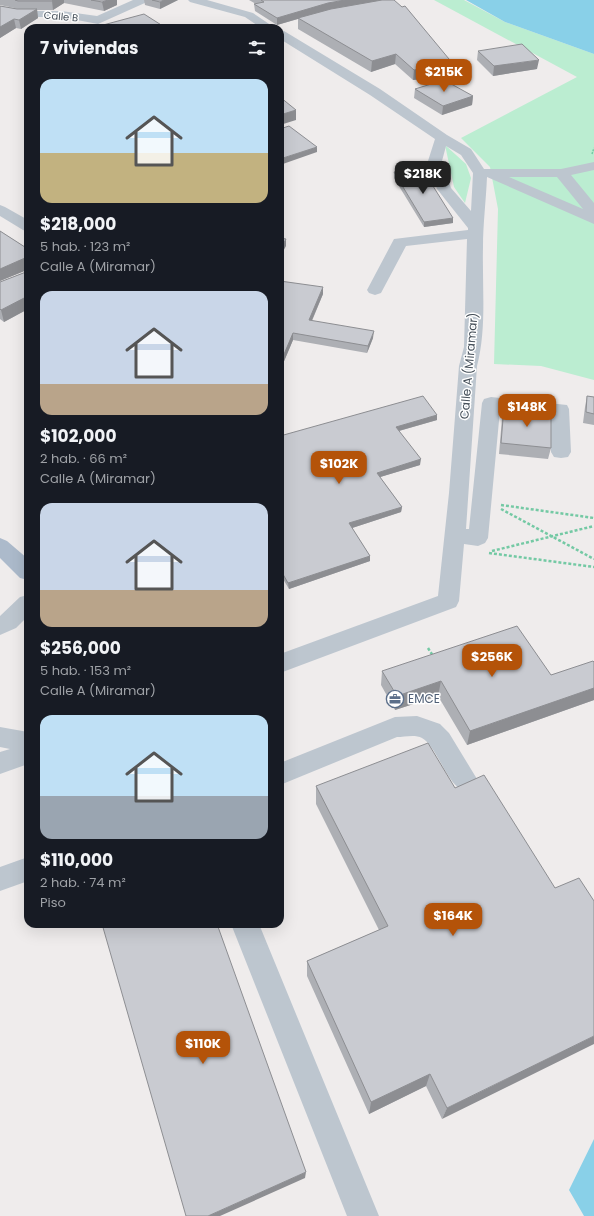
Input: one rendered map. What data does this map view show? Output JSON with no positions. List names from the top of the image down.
{
  "streets": {
    "street": ["Calle B", "Calle A (Miramar)"]
  },
  "places": {
    "office": ["EMCE"]
  },
  "page": {
    "heading": "7 viviendas",
    "price": [
      "$215K",
      "$218K",
      "$148K",
      "$102K",
      "$256K",
      "$164K",
      "$110K"
    ],
    "list": [
      {
        "name": "$218,000",
        "note": "5 hab. · 123 m² · Calle A (Miramar)"
      },
      {
        "name": "$102,000",
        "note": "2 hab. · 66 m² · Calle A (Miramar)"
      },
      {
        "name": "$256,000",
        "note": "5 hab. · 153 m² · Calle A (Miramar)"
      },
      {
        "name": "$110,000",
        "note": "2 hab. · 74 m² · Piso"
      }
    ]
  }
}
